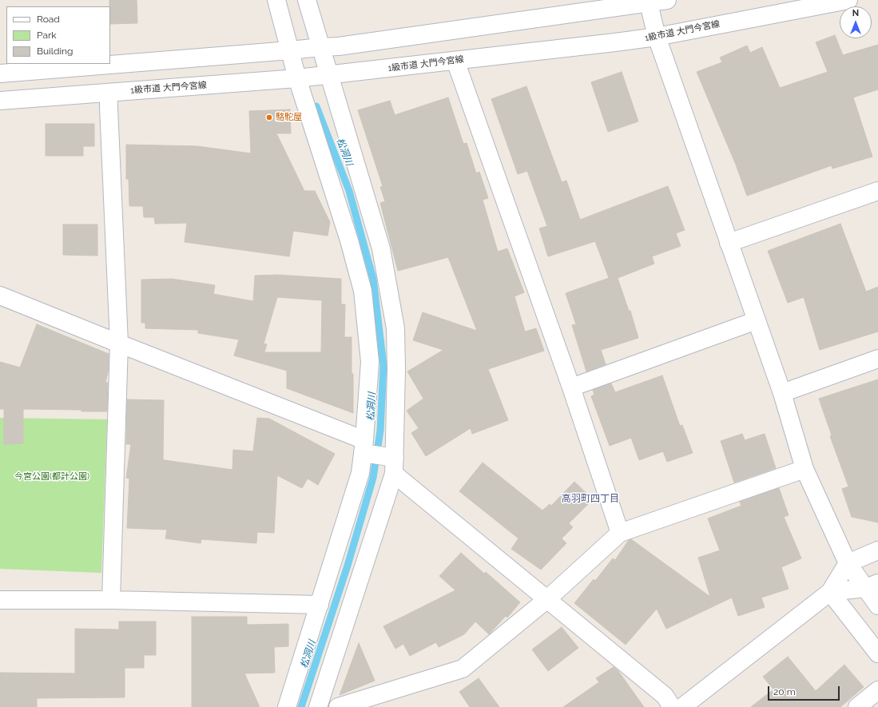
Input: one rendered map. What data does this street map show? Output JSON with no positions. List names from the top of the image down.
{
  "streets": {
    "street": ["1級市道 大門今宮線"]
  },
  "districts": ["高羽町四丁目"],
  "water": ["松洞川"],
  "parks": ["今宮公園(都計公園)"],
  "places": ["駱駝屋"],
  "legend": ["Road", "Park", "Building"],
  "scale_bar": "20 m",
  "north": "top"
}
